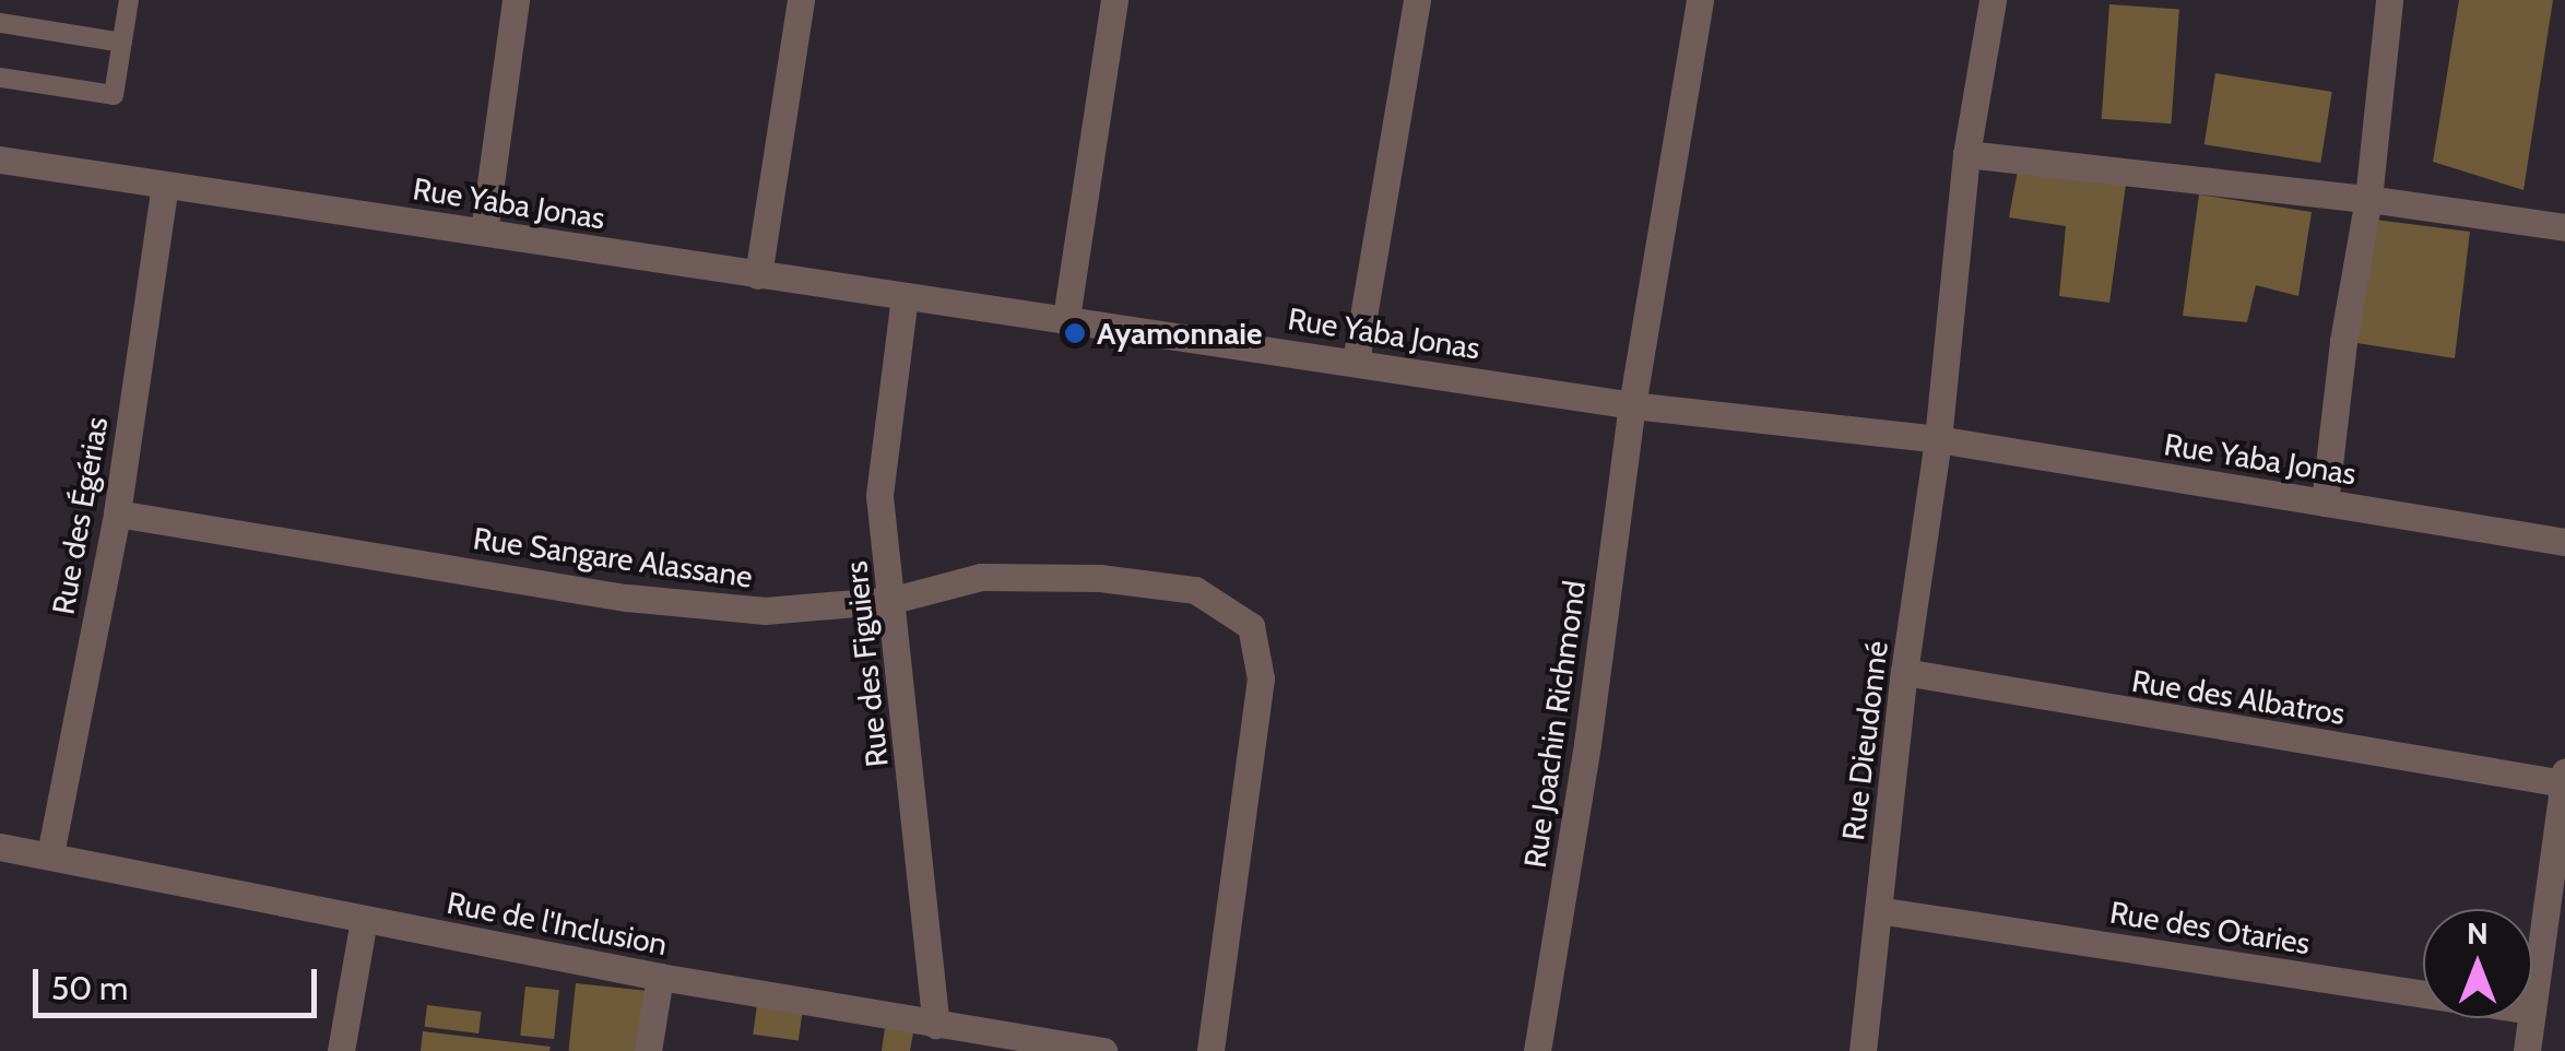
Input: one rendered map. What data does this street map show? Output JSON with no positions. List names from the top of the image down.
{
  "streets": {
    "street": [
      "Rue Yaba Jonas",
      "Rue des Égérias",
      "Rue Sangare Alassane",
      "Rue des Figuiers",
      "Rue des Albatros",
      "Rue Joachin Richmond",
      "Rue Dieudonné",
      "Rue de l'Inclusion",
      "Rue des Otaries"
    ]
  },
  "crossings": [
    ["Rue Yaba Jonas", "Rue des Égérias"],
    ["Rue Yaba Jonas", "Rue des Figuiers"],
    ["Rue Yaba Jonas", "Rue Joachin Richmond"],
    ["Rue Yaba Jonas", "Rue Dieudonné"],
    ["Rue des Égérias", "Rue Sangare Alassane"],
    ["Rue des Égérias", "Rue de l'Inclusion"],
    ["Rue Sangare Alassane", "Rue des Figuiers"],
    ["Rue des Figuiers", "Rue de l'Inclusion"],
    ["Rue des Albatros", "Rue Dieudonné"],
    ["Rue Dieudonné", "Rue des Otaries"]
  ],
  "places": ["Ayamonnaie"],
  "scale_bar": "50 m",
  "north": "top"
}
